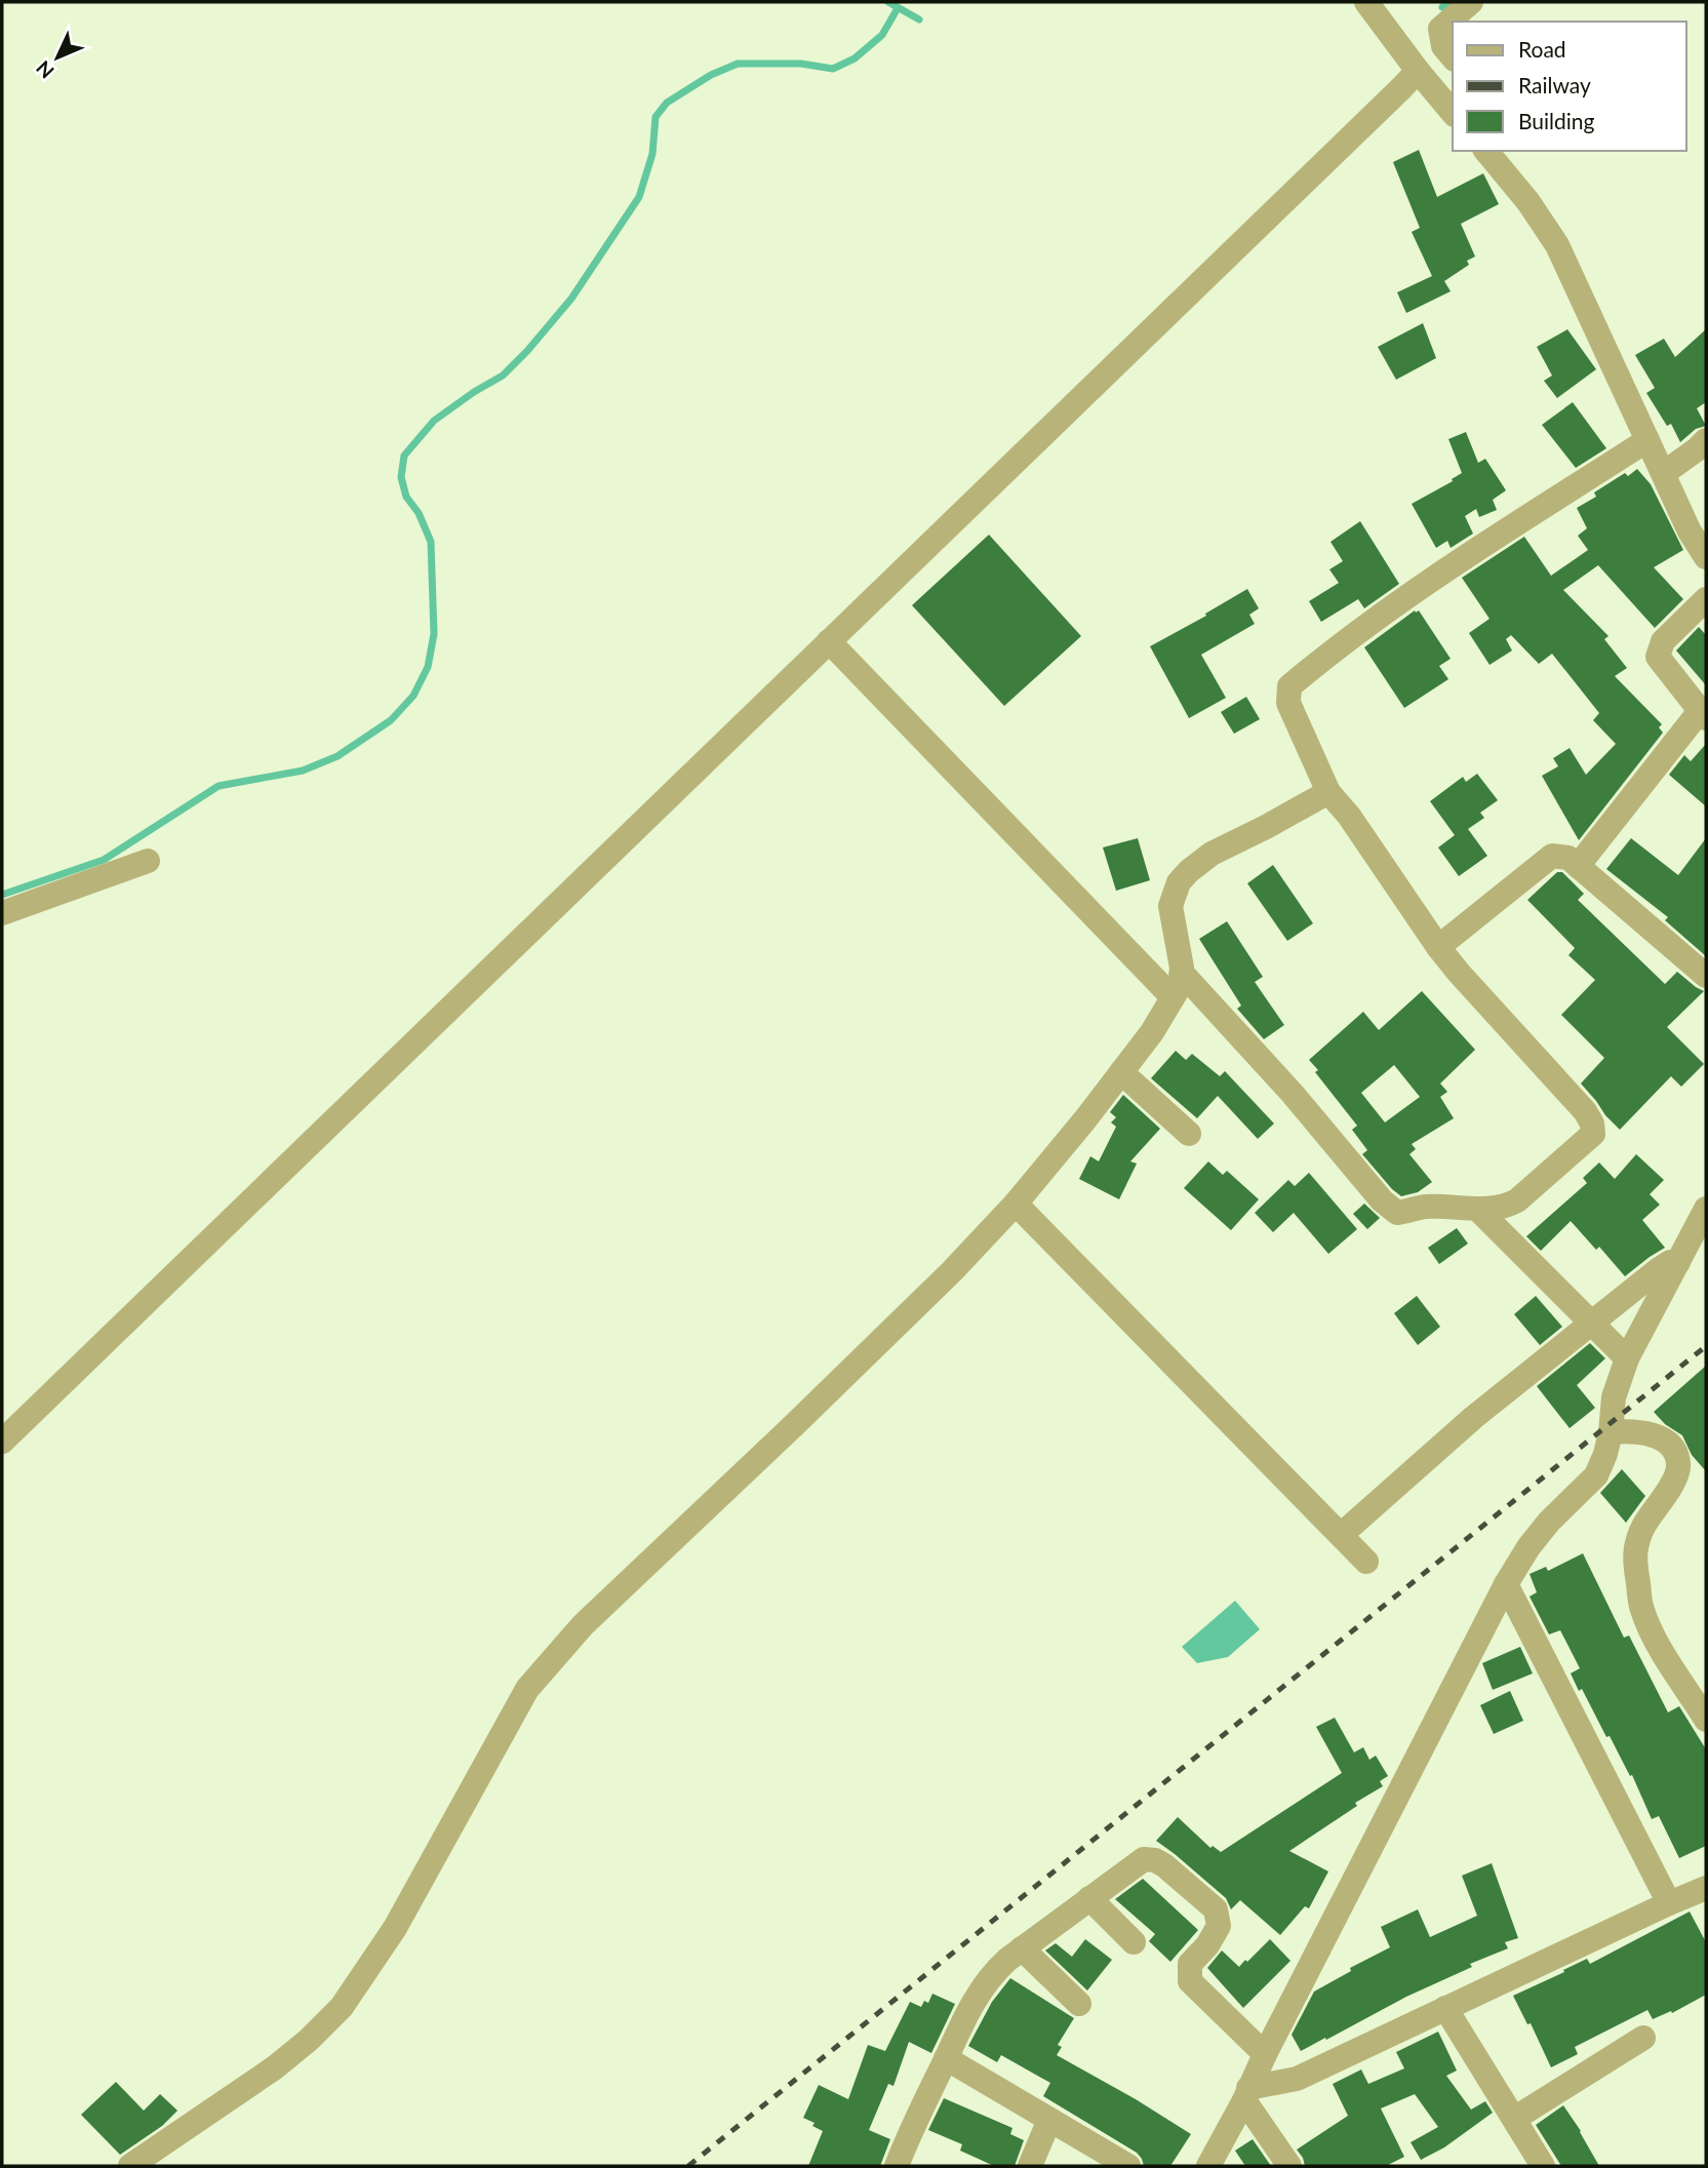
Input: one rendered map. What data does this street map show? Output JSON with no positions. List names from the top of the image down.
{
  "legend": ["Road", "Railway", "Building"],
  "north": "bottom left"
}
